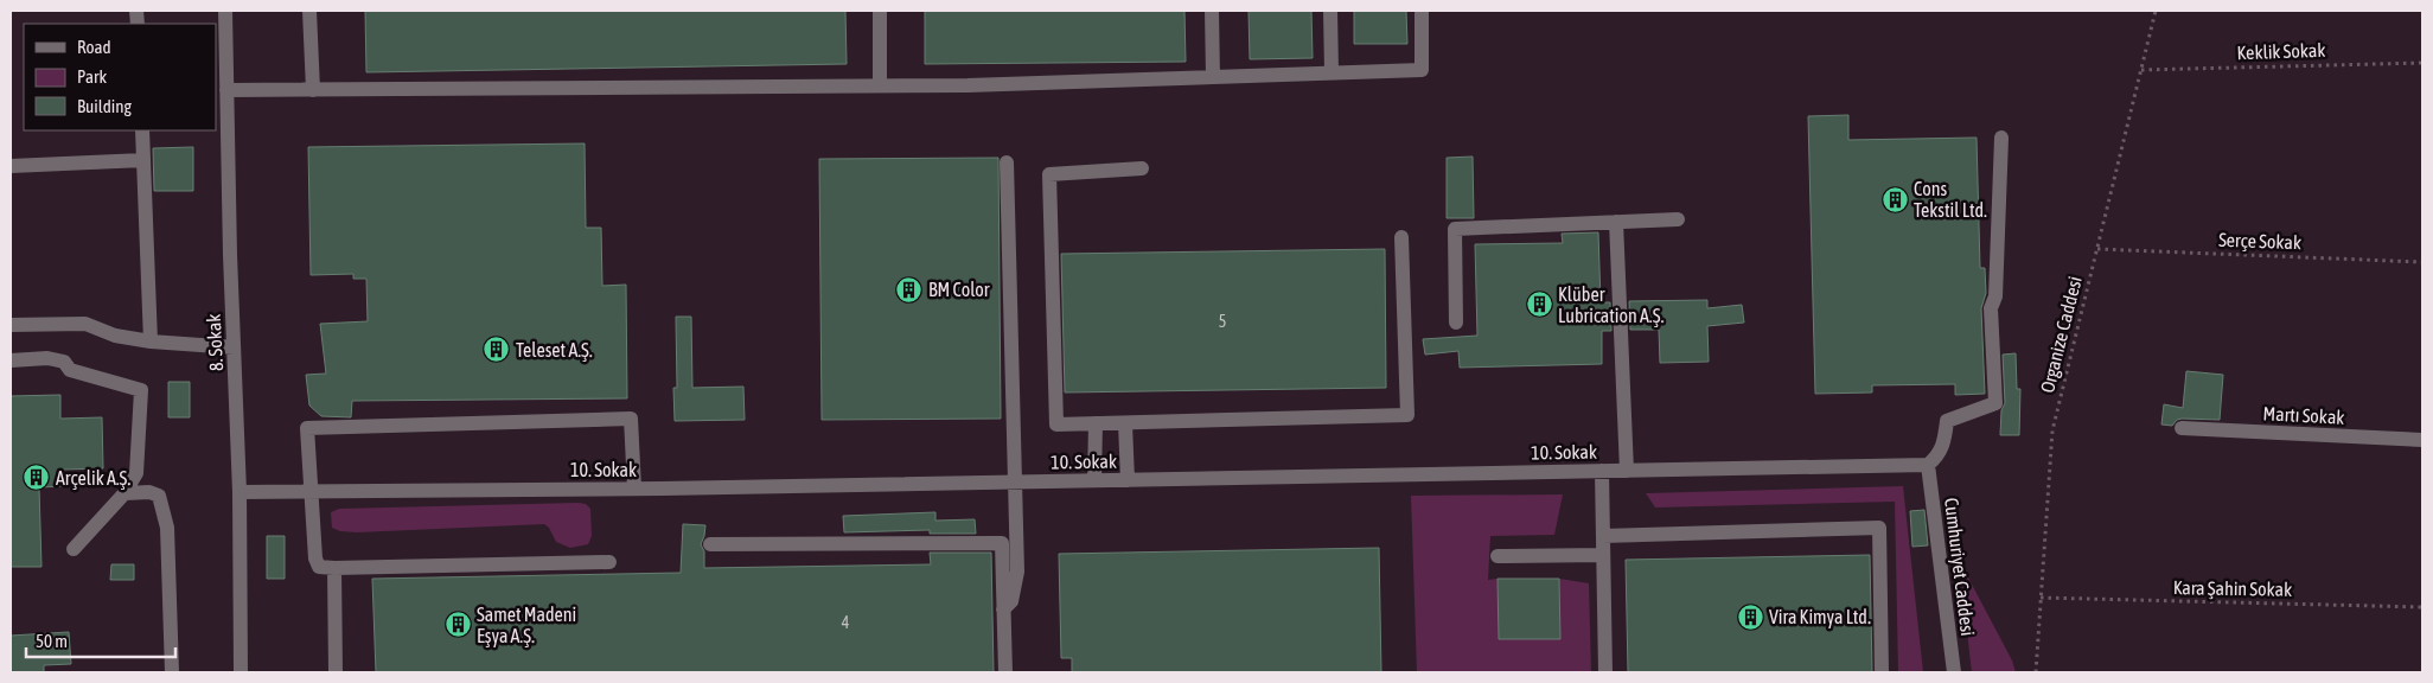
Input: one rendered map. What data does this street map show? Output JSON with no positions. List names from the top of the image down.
{
  "streets": {
    "street": [
      "8. Sokak",
      "Martı Sokak",
      "10. Sokak",
      "Cumhuriyet Caddesi"
    ],
    "path": [
      "Keklik Sokak",
      "Serçe Sokak",
      "Organize Caddesi",
      "Kara Şahin Sokak"
    ]
  },
  "crossings": [
    ["Keklik Sokak", "Organize Caddesi"],
    ["Serçe Sokak", "Organize Caddesi"],
    ["Organize Caddesi", "Kara Şahin Sokak"],
    ["8. Sokak", "10. Sokak"],
    ["10. Sokak", "Cumhuriyet Caddesi"]
  ],
  "places": {
    "building": [
      "Cons Tekstil Ltd.",
      "BM Color",
      "Klüber Lubrication A.Ş.",
      "Teleset A.Ş.",
      "Arçelik A.Ş.",
      "Vira Kimya Ltd.",
      "Samet Madeni Eşya A.Ş."
    ]
  },
  "house_numbers": ["5", "4"],
  "legend": ["Road", "Park", "Building"],
  "scale_bar": "50 m"
}
